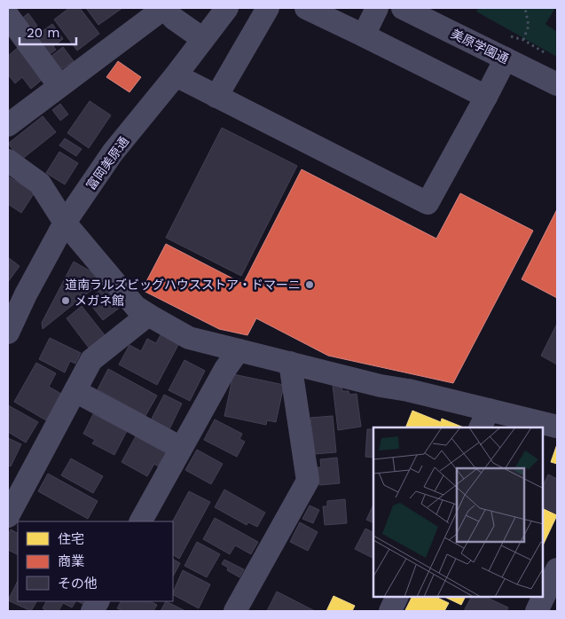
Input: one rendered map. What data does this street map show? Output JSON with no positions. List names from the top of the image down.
{
  "streets": {
    "street": ["美原学園通", "富岡美原通"]
  },
  "places": ["道南ラルズビッグハウスストア・ドマーニ", "メガネ館"],
  "legend": ["住宅", "商業", "その他"],
  "scale_bar": "20 m"
}
